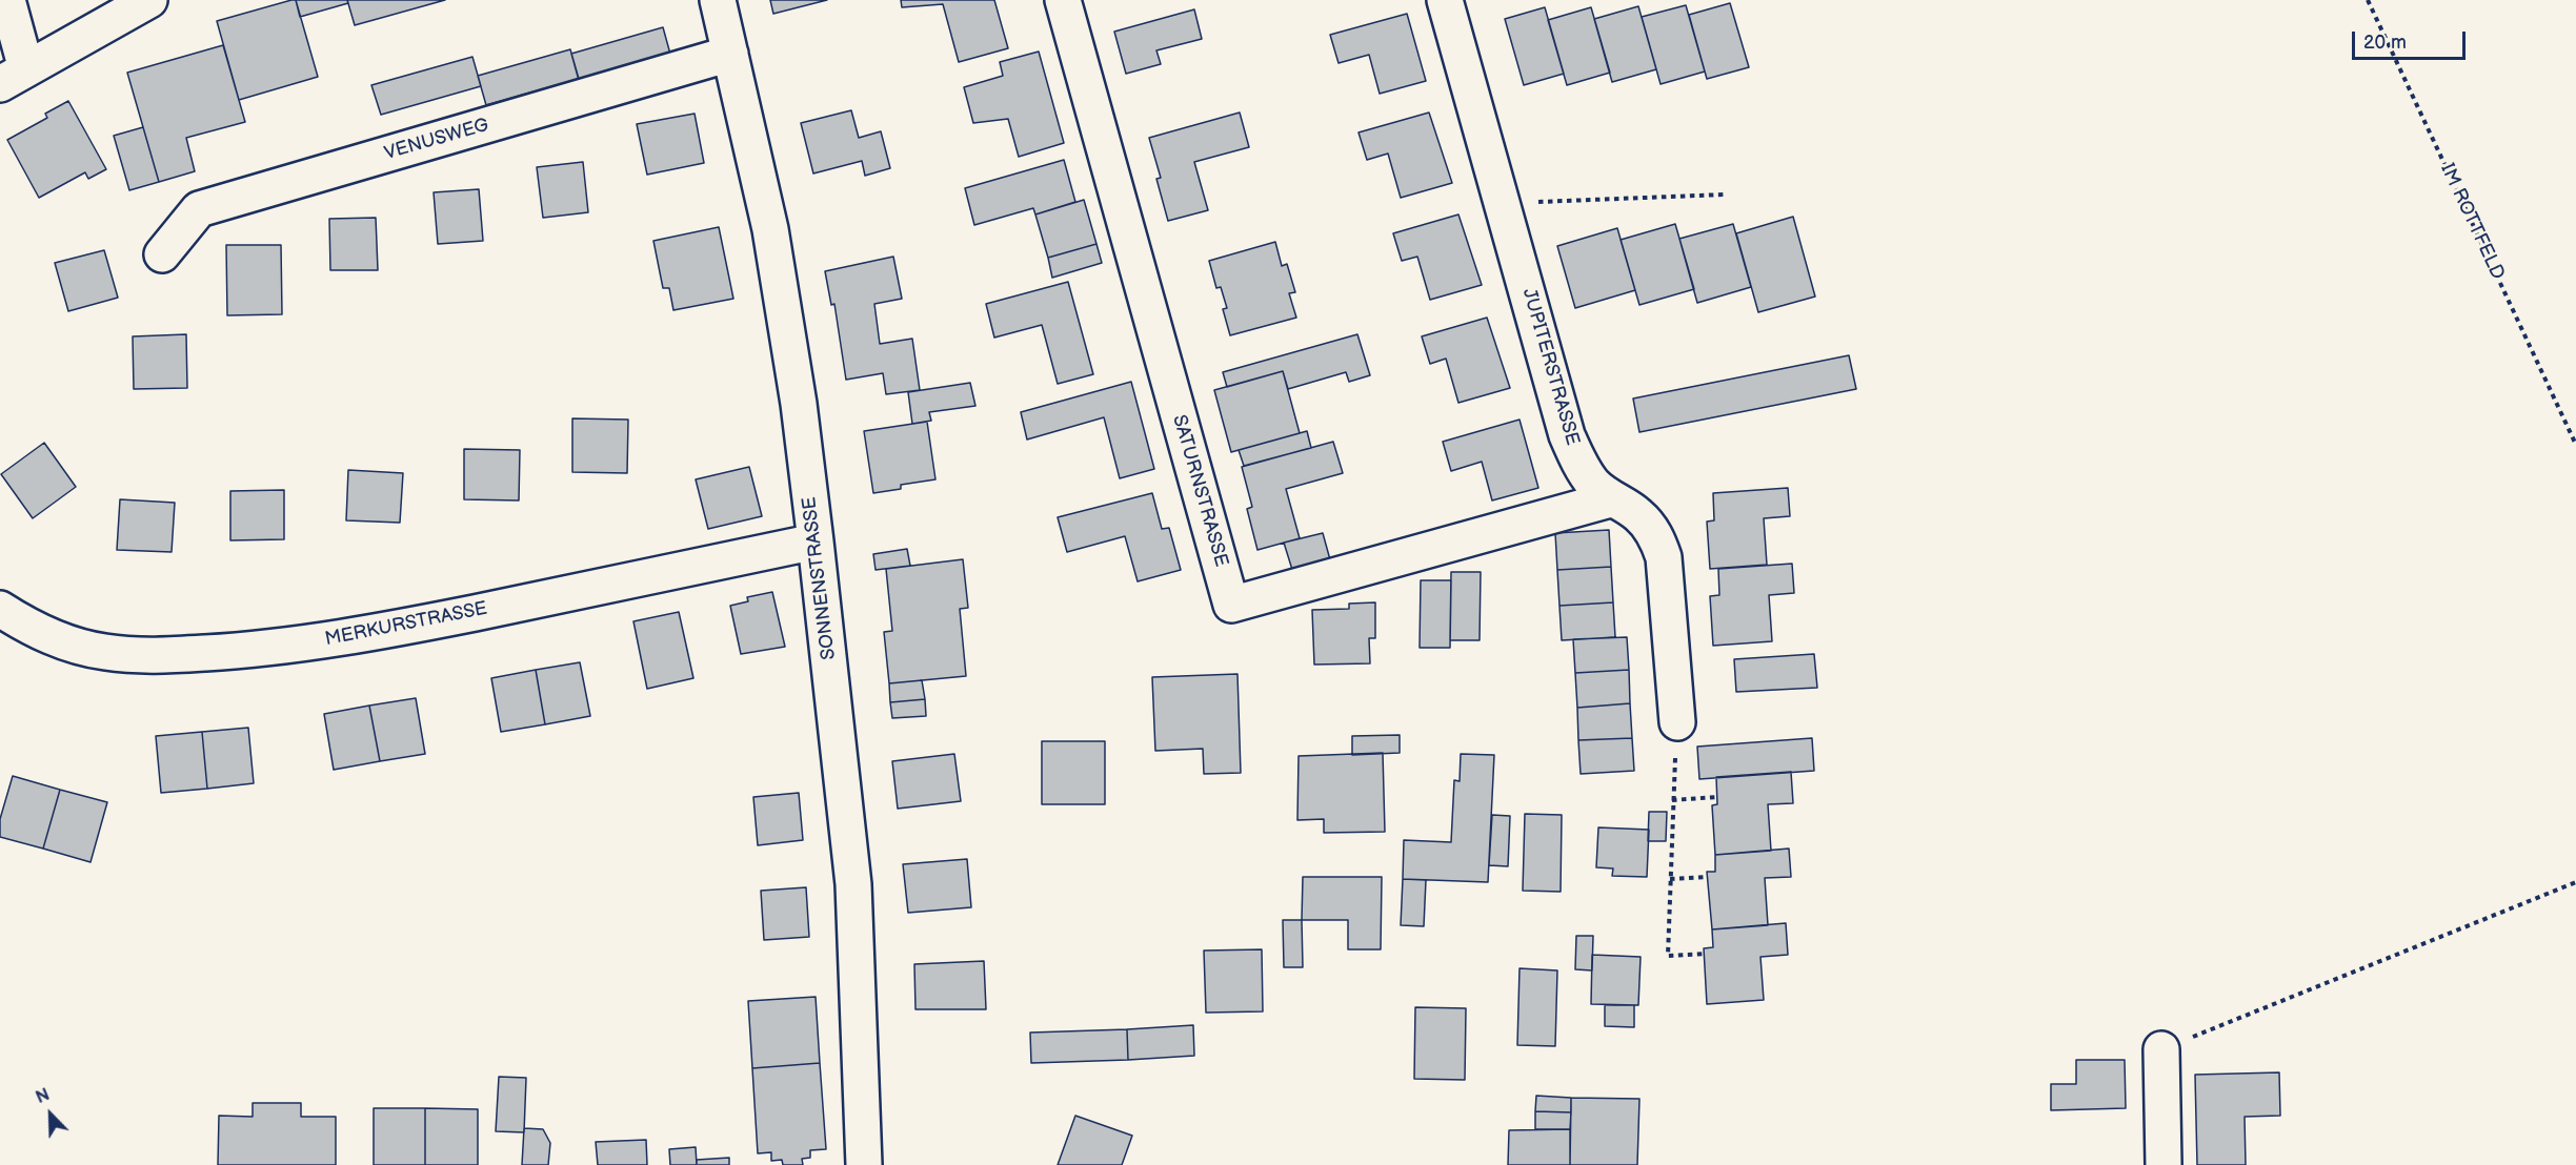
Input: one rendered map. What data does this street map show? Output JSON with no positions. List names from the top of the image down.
{
  "streets": {
    "street": [
      "VENUSWEG",
      "JUPITERSTRASSE",
      "SATURNSTRASSE",
      "SONNENSTRASSE",
      "MERKURSTRASSE"
    ],
    "path": ["IM ROTTFELD"]
  },
  "crossings": [
    ["VENUSWEG", "SONNENSTRASSE"],
    ["JUPITERSTRASSE", "SATURNSTRASSE"],
    ["SONNENSTRASSE", "MERKURSTRASSE"]
  ],
  "scale_bar": "20 m",
  "north": "top left"
}
